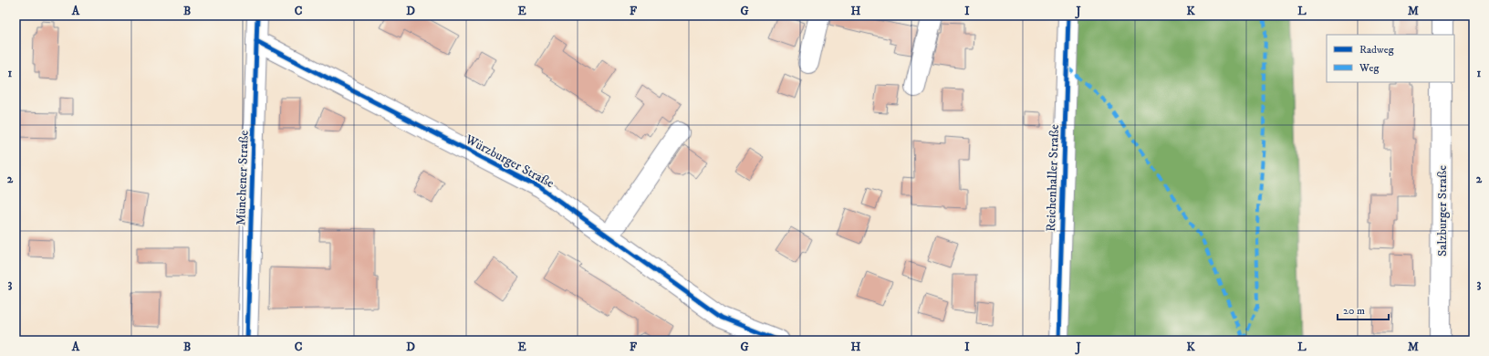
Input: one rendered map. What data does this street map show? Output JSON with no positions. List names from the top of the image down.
{
  "streets": {
    "street": [
      "Würzburger Straße",
      "Münchener Straße",
      "Reichenhaller Straße",
      "Salzburger Straße"
    ]
  },
  "crossings": [
    ["Würzburger Straße", "Münchener Straße"]
  ],
  "legend": ["Radweg", "Weg"],
  "scale_bar": "20 m",
  "grid": {
    "columns": [
      "A",
      "B",
      "C",
      "D",
      "E",
      "F",
      "G",
      "H",
      "I",
      "J",
      "K",
      "L",
      "M"
    ],
    "rows": ["1", "2", "3"]
  }
}
